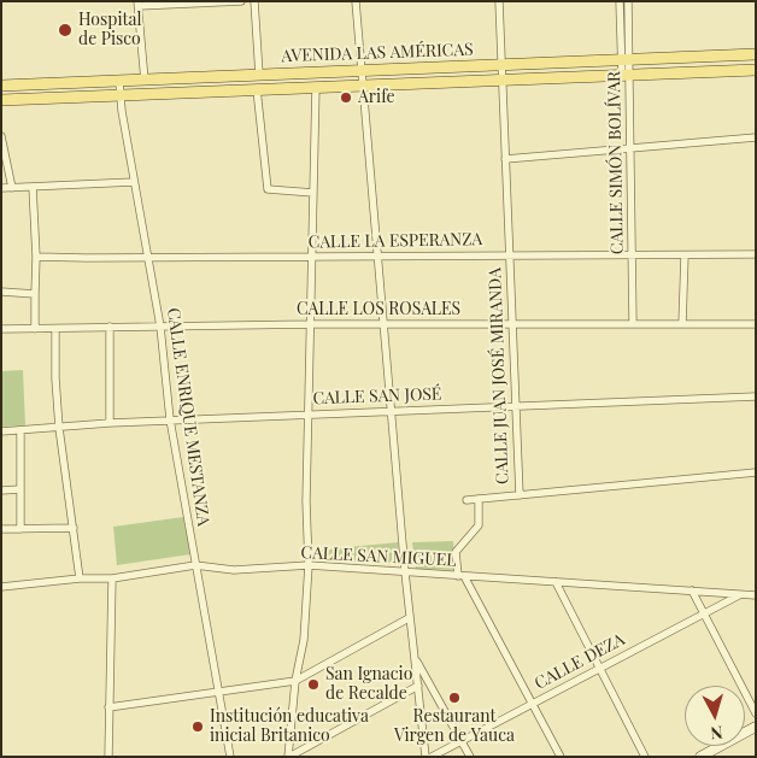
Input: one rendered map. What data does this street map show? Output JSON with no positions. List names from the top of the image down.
{
  "streets": {
    "main road": ["AVENIDA LAS AMÉRICAS"],
    "street": [
      "CALLE SIMÓN BOLÍVAR",
      "CALLE LA ESPERANZA",
      "CALLE LOS ROSALES",
      "CALLE JUAN JOSÉ MIRANDA",
      "CALLE SAN JOSÉ",
      "CALLE ENRIQUE MESTANZA",
      "CALLE SAN MIGUEL",
      "CALLE DEZA"
    ]
  },
  "crossings": [
    ["AVENIDA LAS AMÉRICAS", "CALLE SIMÓN BOLÍVAR"],
    ["AVENIDA LAS AMÉRICAS", "CALLE JUAN JOSÉ MIRANDA"],
    ["AVENIDA LAS AMÉRICAS", "CALLE ENRIQUE MESTANZA"],
    ["CALLE SIMÓN BOLÍVAR", "CALLE LA ESPERANZA"],
    ["CALLE SIMÓN BOLÍVAR", "CALLE LOS ROSALES"],
    ["CALLE LA ESPERANZA", "CALLE JUAN JOSÉ MIRANDA"],
    ["CALLE LA ESPERANZA", "CALLE ENRIQUE MESTANZA"],
    ["CALLE LOS ROSALES", "CALLE JUAN JOSÉ MIRANDA"],
    ["CALLE LOS ROSALES", "CALLE ENRIQUE MESTANZA"],
    ["CALLE JUAN JOSÉ MIRANDA", "CALLE SAN JOSÉ"],
    ["CALLE SAN JOSÉ", "CALLE ENRIQUE MESTANZA"],
    ["CALLE ENRIQUE MESTANZA", "CALLE SAN MIGUEL"],
    ["CALLE SAN MIGUEL", "CALLE DEZA"]
  ],
  "places": [
    "Hospital de Pisco",
    "Arife",
    "San Ignacio de Recalde",
    "Restaurant Virgen de Yauca",
    "Institución educativa inicial Britanico"
  ],
  "north": "bottom"
}
